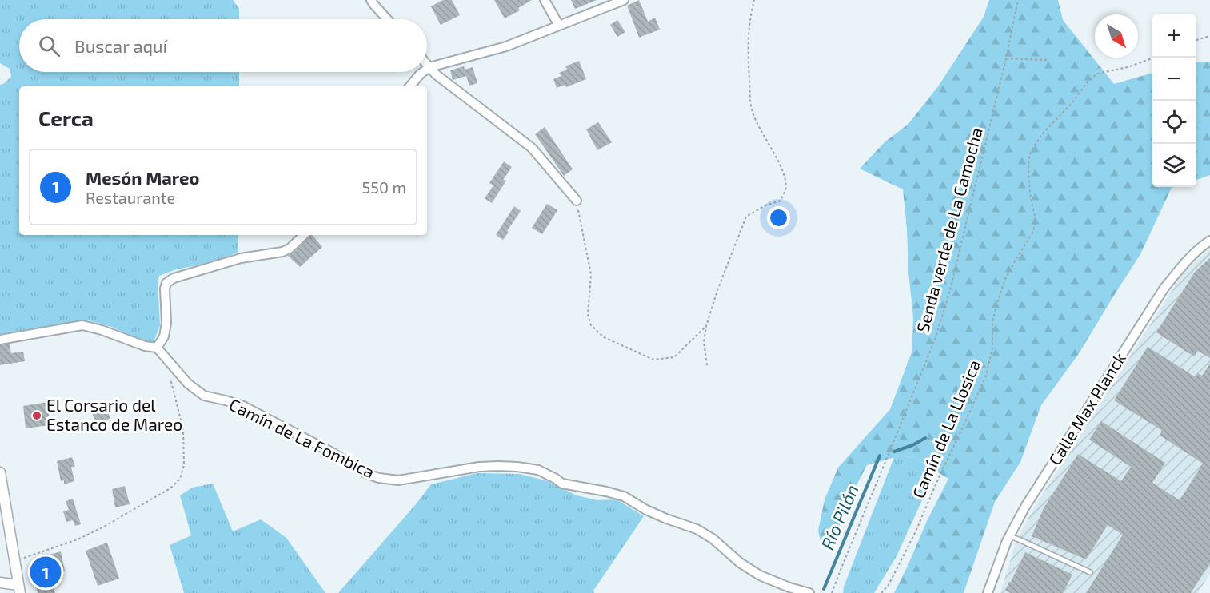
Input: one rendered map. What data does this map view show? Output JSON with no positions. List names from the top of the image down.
{
  "streets": {
    "street": ["Calle Max Planck", "Camín de La Fombica"],
    "path": ["Senda verde de La Camocha", "Camín de La Llosica"]
  },
  "water": ["Río Pilón"],
  "places": ["El Corsario del Estanco de Mareo"],
  "north": "bottom right",
  "page": {
    "map_buttons": ["+", "−"],
    "search": "Buscar aquí",
    "heading": "Cerca",
    "list": [
      {
        "mark": "1",
        "name": "Mesón Mareo",
        "note": "Restaurante",
        "value": "550 m"
      }
    ],
    "pins": "1"
  }
}
